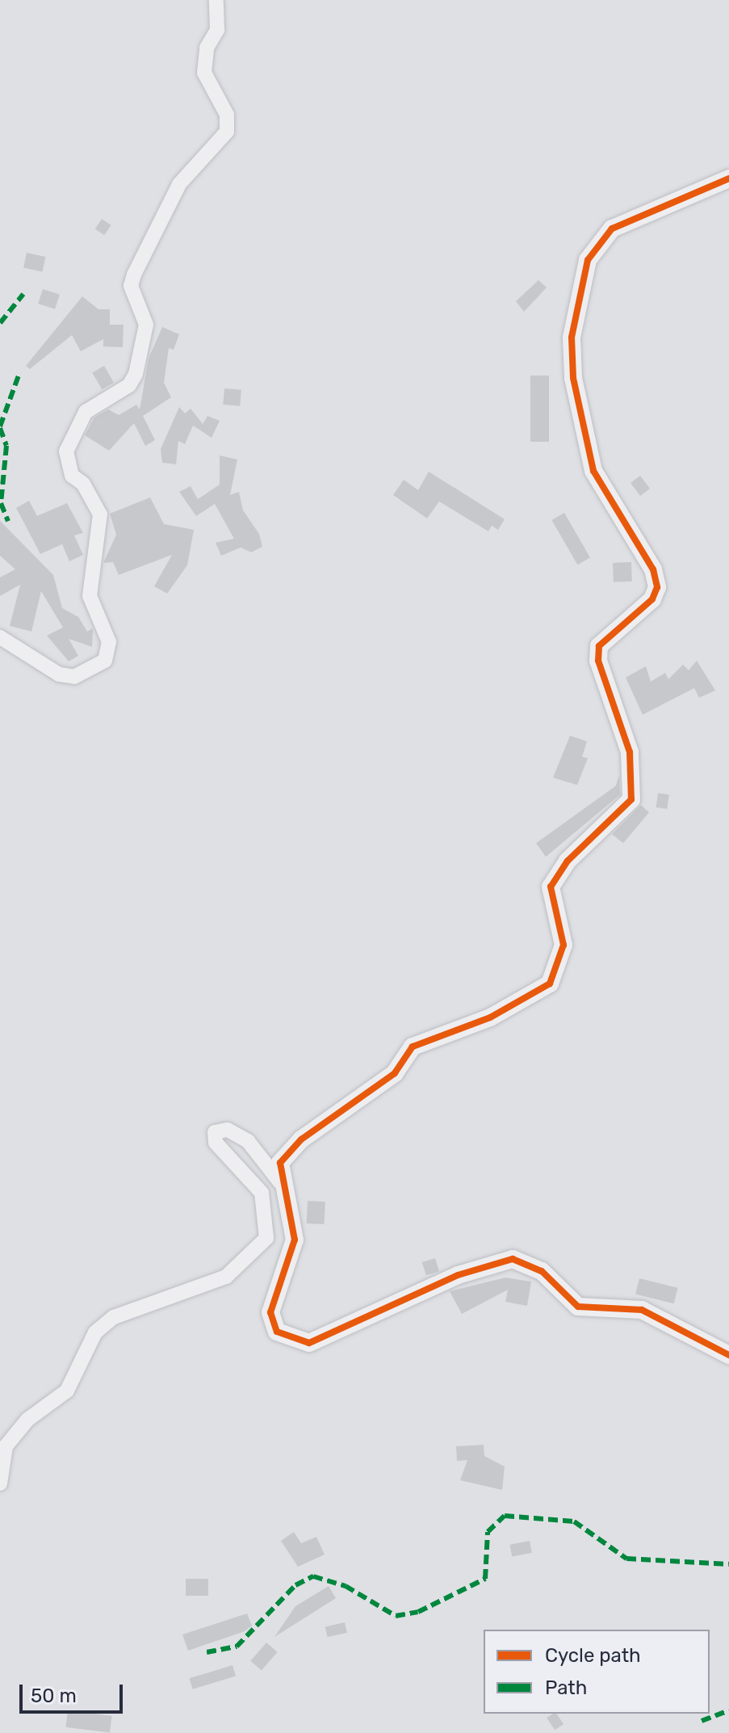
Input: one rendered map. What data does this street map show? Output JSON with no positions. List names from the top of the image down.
{
  "legend": ["Cycle path", "Path"],
  "scale_bar": "50 m"
}
